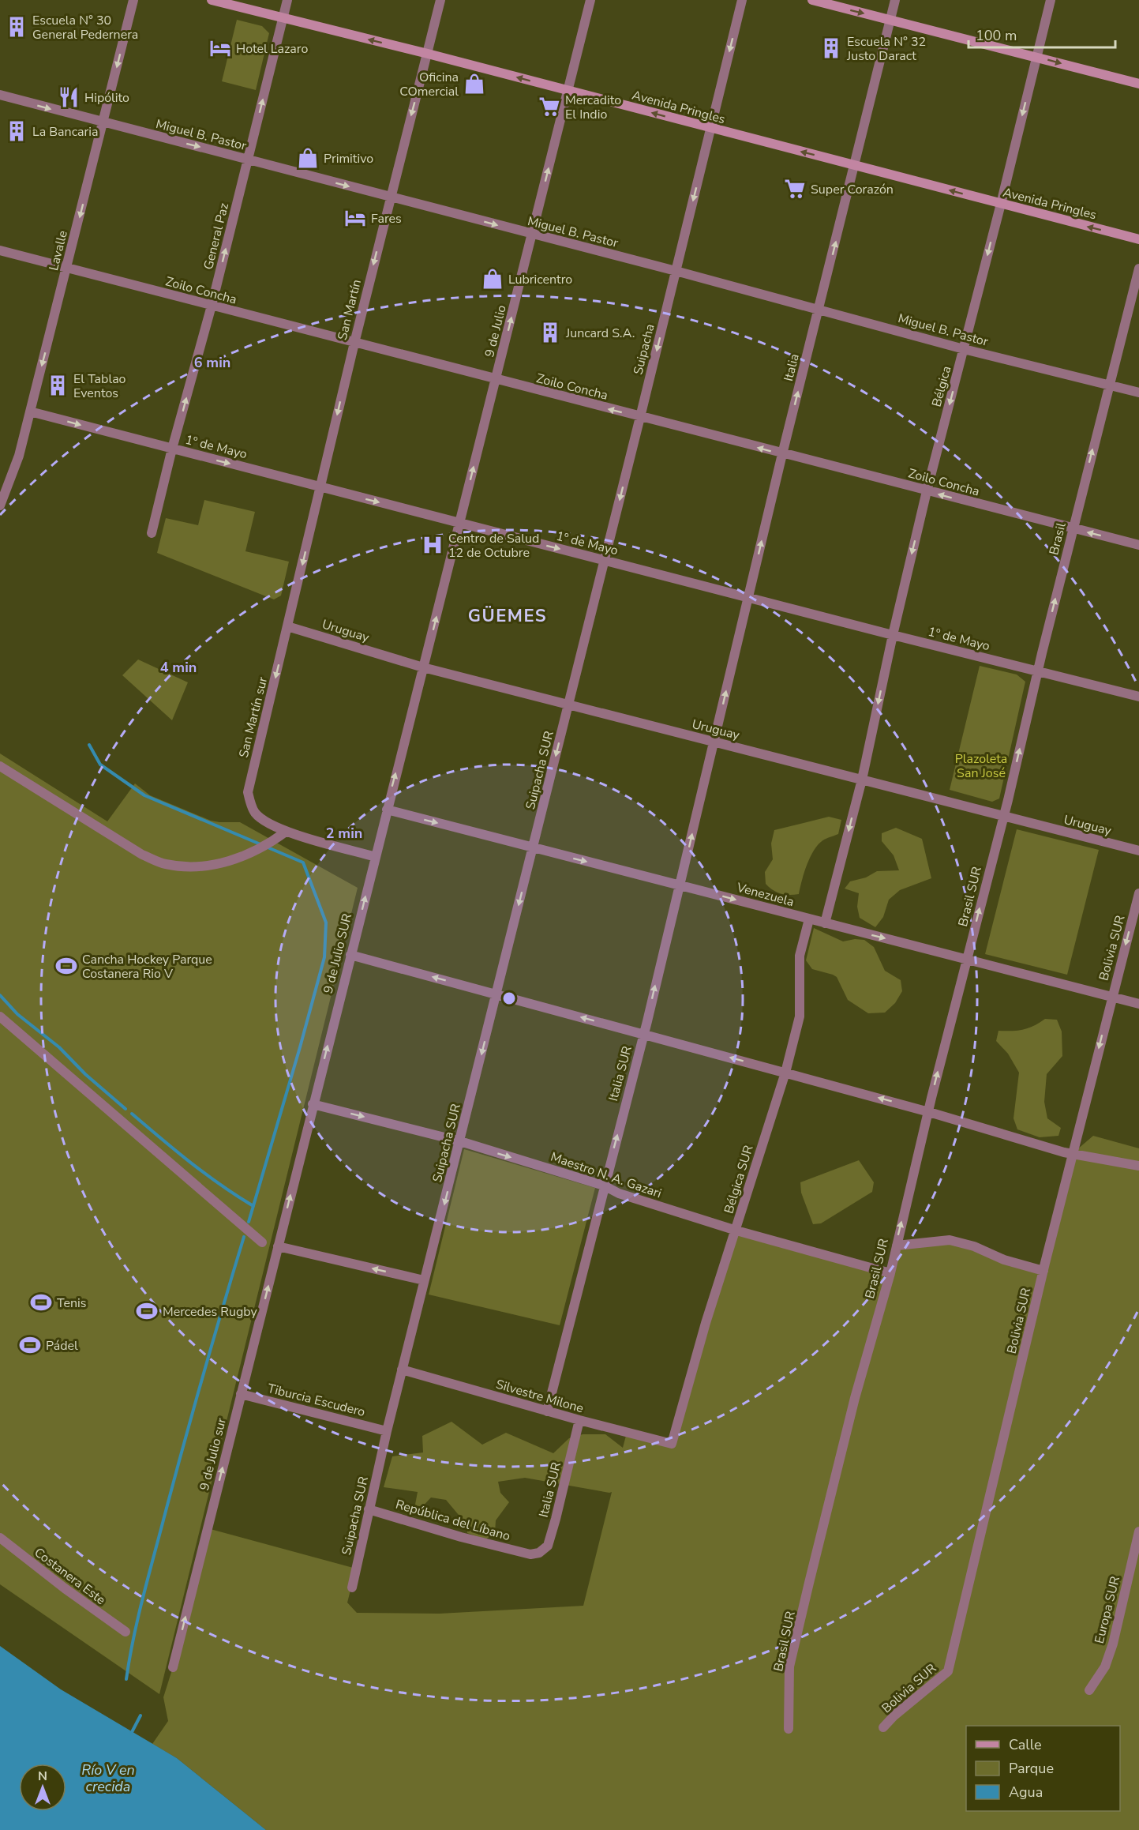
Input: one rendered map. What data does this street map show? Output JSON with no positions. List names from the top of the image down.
{
  "streets": {
    "main road": ["Avenida Pringles"],
    "street": [
      "Miguel B. Pastor",
      "General Paz",
      "Lavalle",
      "Zoilo Concha",
      "San Martín",
      "9 de Julio",
      "Suipacha",
      "Italia",
      "Bélgica",
      "1º de Mayo",
      "Brasil",
      "Uruguay",
      "San Martín sur",
      "Suipacha SUR",
      "Venezuela",
      "Brasil SUR",
      "Bolivia SUR",
      "9 de Julio SUR",
      "Italia SUR",
      "Maestro N. A. Gazari",
      "Bélgica SUR",
      "Silvestre Milone",
      "Tiburcia Escudero",
      "9 de Julio sur",
      "República del Líbano",
      "Costanera Este",
      "Europa SUR"
    ]
  },
  "crossings": [
    ["Avenida Pringles", "General Paz"],
    ["Avenida Pringles", "San Martín"],
    ["Avenida Pringles", "9 de Julio"],
    ["Avenida Pringles", "Suipacha"],
    ["Avenida Pringles", "Italia"],
    ["Avenida Pringles", "Bélgica"],
    ["Miguel B. Pastor", "General Paz"],
    ["Miguel B. Pastor", "Lavalle"],
    ["Miguel B. Pastor", "San Martín"],
    ["Miguel B. Pastor", "9 de Julio"],
    ["Miguel B. Pastor", "Suipacha"],
    ["Miguel B. Pastor", "Italia"],
    ["Miguel B. Pastor", "Bélgica"],
    ["Miguel B. Pastor", "Brasil"],
    ["General Paz", "Zoilo Concha"],
    ["General Paz", "1º de Mayo"],
    ["Lavalle", "Zoilo Concha"],
    ["Lavalle", "1º de Mayo"],
    ["Zoilo Concha", "San Martín"],
    ["Zoilo Concha", "9 de Julio"],
    ["Zoilo Concha", "Suipacha"],
    ["Zoilo Concha", "Italia"],
    ["Zoilo Concha", "Bélgica"],
    ["Zoilo Concha", "Brasil"],
    ["San Martín", "1º de Mayo"],
    ["San Martín", "Uruguay"],
    ["San Martín", "San Martín sur"],
    ["9 de Julio", "1º de Mayo"],
    ["9 de Julio", "Uruguay"],
    ["9 de Julio", "9 de Julio SUR"],
    ["Suipacha", "1º de Mayo"],
    ["Suipacha", "Uruguay"],
    ["Suipacha", "Suipacha SUR"],
    ["Italia", "1º de Mayo"],
    ["Italia", "Uruguay"],
    ["Italia", "Italia SUR"],
    ["Bélgica", "1º de Mayo"],
    ["Bélgica", "Uruguay"],
    ["1º de Mayo", "Brasil"],
    ["Brasil", "Uruguay"],
    ["Brasil", "Brasil SUR"],
    ["Uruguay", "San Martín sur"],
    ["Uruguay", "Suipacha SUR"],
    ["Uruguay", "Brasil SUR"],
    ["Uruguay", "9 de Julio SUR"],
    ["Uruguay", "Italia SUR"],
    ["Suipacha SUR", "Venezuela"],
    ["Suipacha SUR", "Maestro N. A. Gazari"],
    ["Suipacha SUR", "Silvestre Milone"],
    ["Suipacha SUR", "Tiburcia Escudero"],
    ["Suipacha SUR", "República del Líbano"],
    ["Venezuela", "Brasil SUR"],
    ["Venezuela", "Bolivia SUR"],
    ["Venezuela", "9 de Julio SUR"],
    ["Venezuela", "Italia SUR"],
    ["Venezuela", "Bélgica SUR"],
    ["Brasil SUR", "Maestro N. A. Gazari"],
    ["9 de Julio SUR", "Maestro N. A. Gazari"],
    ["9 de Julio SUR", "9 de Julio sur"],
    ["Italia SUR", "Maestro N. A. Gazari"],
    ["Italia SUR", "Silvestre Milone"],
    ["Italia SUR", "República del Líbano"],
    ["Maestro N. A. Gazari", "Bélgica SUR"],
    ["Bélgica SUR", "Silvestre Milone"],
    ["Tiburcia Escudero", "9 de Julio sur"]
  ],
  "one_way": [
    "Avenida Pringles",
    "Miguel B. Pastor",
    "General Paz",
    "Lavalle",
    "Zoilo Concha",
    "San Martín",
    "9 de Julio",
    "Suipacha",
    "Italia",
    "Bélgica",
    "1º de Mayo",
    "Brasil",
    "San Martín sur",
    "Suipacha SUR",
    "Venezuela",
    "Brasil SUR",
    "9 de Julio SUR",
    "Italia SUR",
    "Maestro N. A. Gazari",
    "9 de Julio sur"
  ],
  "districts": ["GÜEMES"],
  "water": ["Río V en crecida"],
  "parks": ["Plazoleta San José"],
  "places": {
    "building": [
      "Escuela N° 30 General Pedernera",
      "Escuela N° 32 Justo Daract",
      "La Bancaria",
      "Juncard S.A.",
      "El Tablao Eventos"
    ],
    "hotel": ["Hotel Lazaro", "Fares"],
    "shop": ["Oficina COmercial", "Primitivo", "Lubricentro"],
    "restaurant": ["Hipólito"],
    "supermarket": ["Mercadito El Indio", "Super Corazón"],
    "hospital": ["Centro de Salud 12 de Octubre"],
    "sports": [
      "Cancha Hockey Parque Costanera Rio V",
      "Tenis",
      "Mercedes Rugby",
      "Pádel"
    ]
  },
  "legend": ["Calle", "Parque", "Agua"],
  "scale_bar": "100 m",
  "north": "top",
  "rings": ["6 min", "4 min", "2 min"]
}
